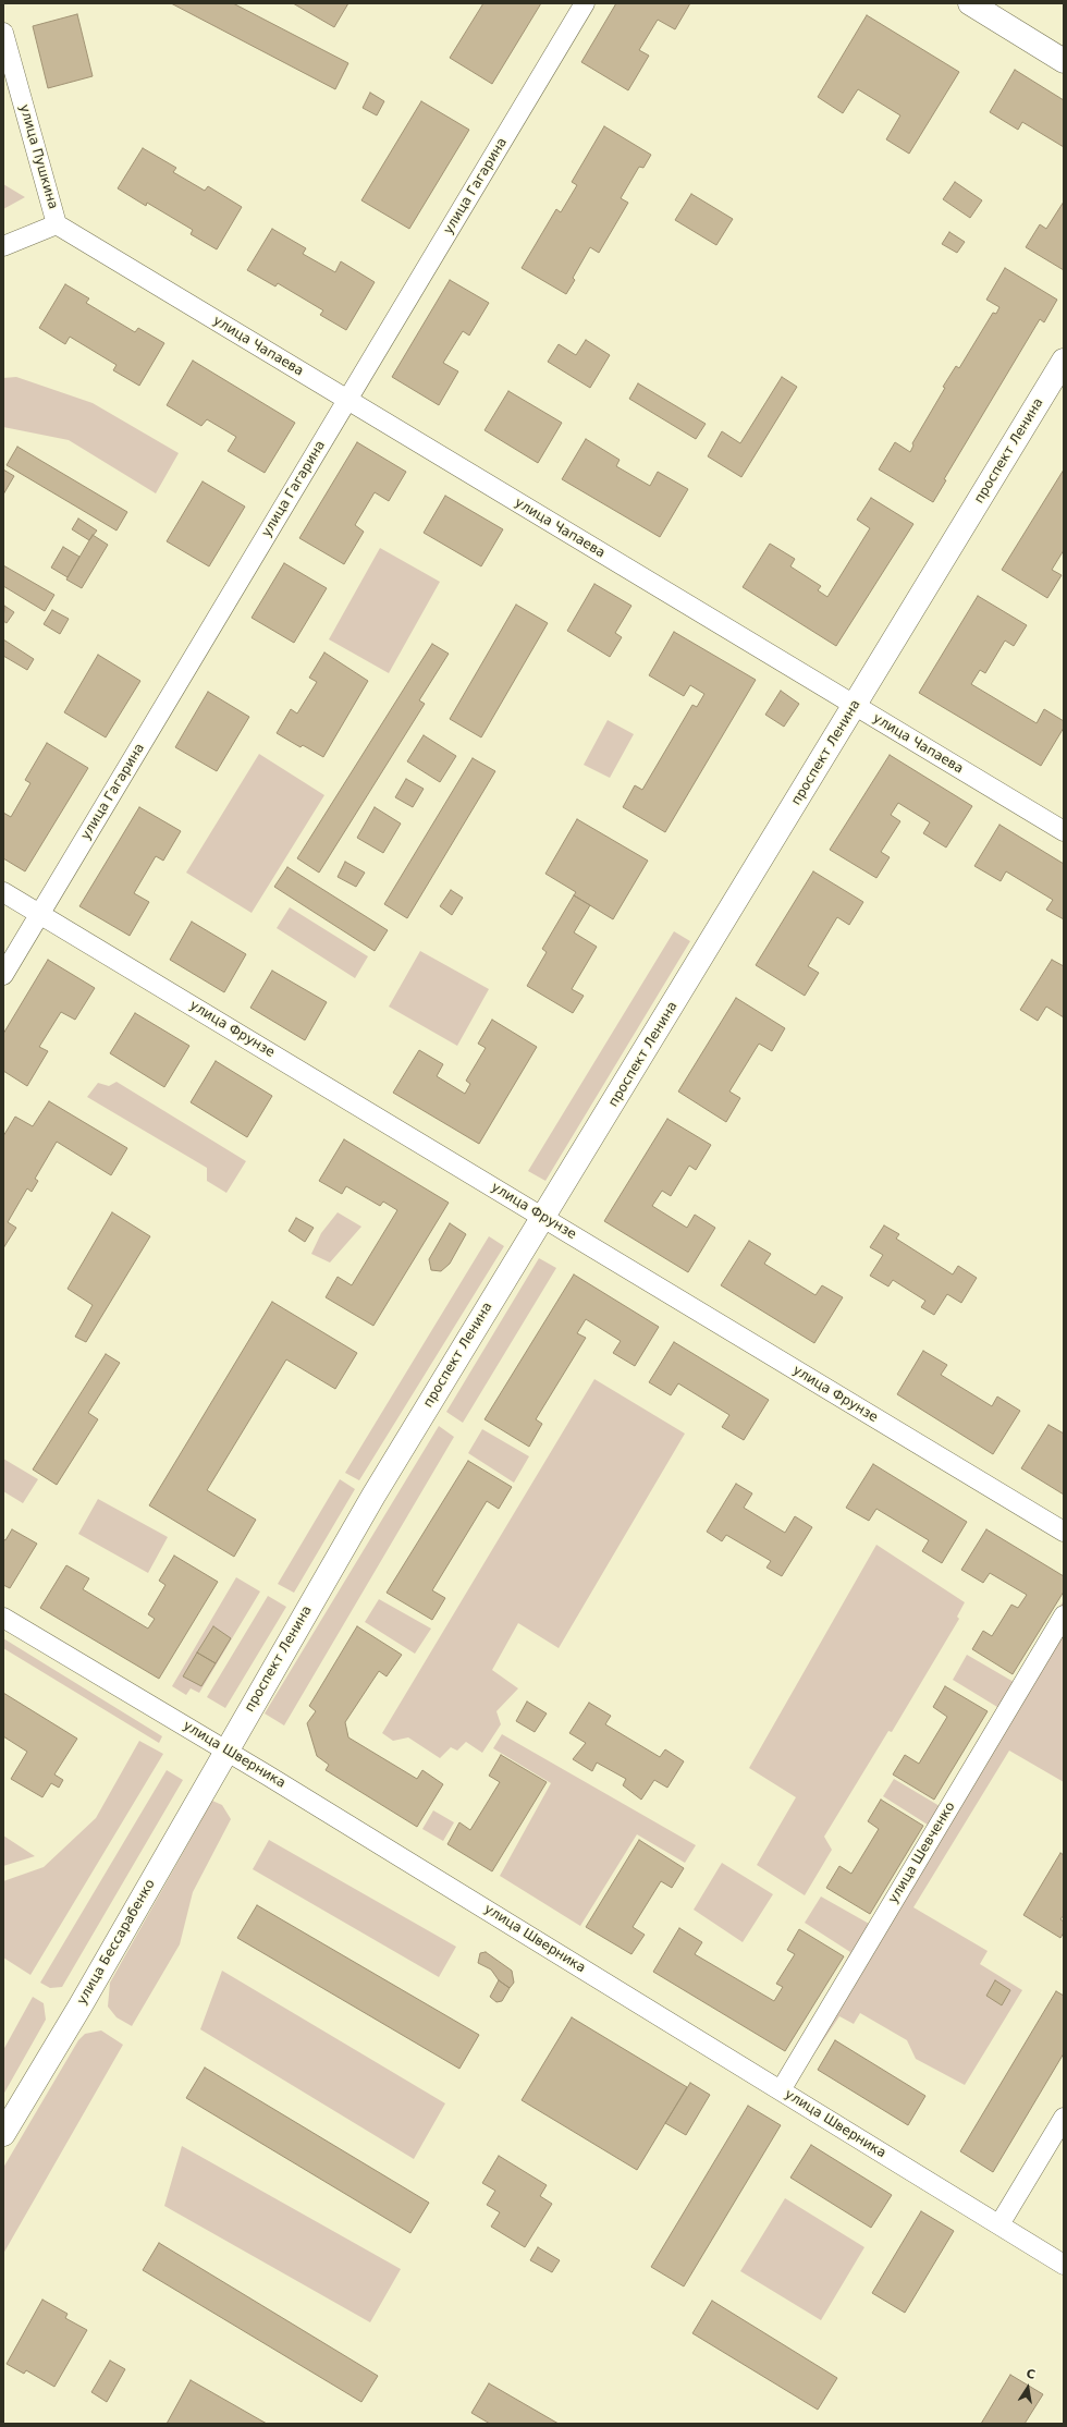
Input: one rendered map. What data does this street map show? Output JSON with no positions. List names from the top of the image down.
{
  "streets": {
    "street": [
      "улица Пушкина",
      "улица Гагарина",
      "улица Чапаева",
      "проспект Ленина",
      "улица Фрунзе",
      "улица Шверника",
      "улица Шевченко",
      "улица Бессарабенко"
    ]
  },
  "crossings": [
    ["улица Пушкина", "улица Чапаева"],
    ["улица Гагарина", "улица Чапаева"],
    ["улица Гагарина", "улица Фрунзе"],
    ["улица Чапаева", "проспект Ленина"],
    ["проспект Ленина", "улица Фрунзе"],
    ["проспект Ленина", "улица Шверника"],
    ["проспект Ленина", "улица Бессарабенко"],
    ["улица Шверника", "улица Шевченко"],
    ["улица Шверника", "улица Бессарабенко"]
  ],
  "north": "top"
}
